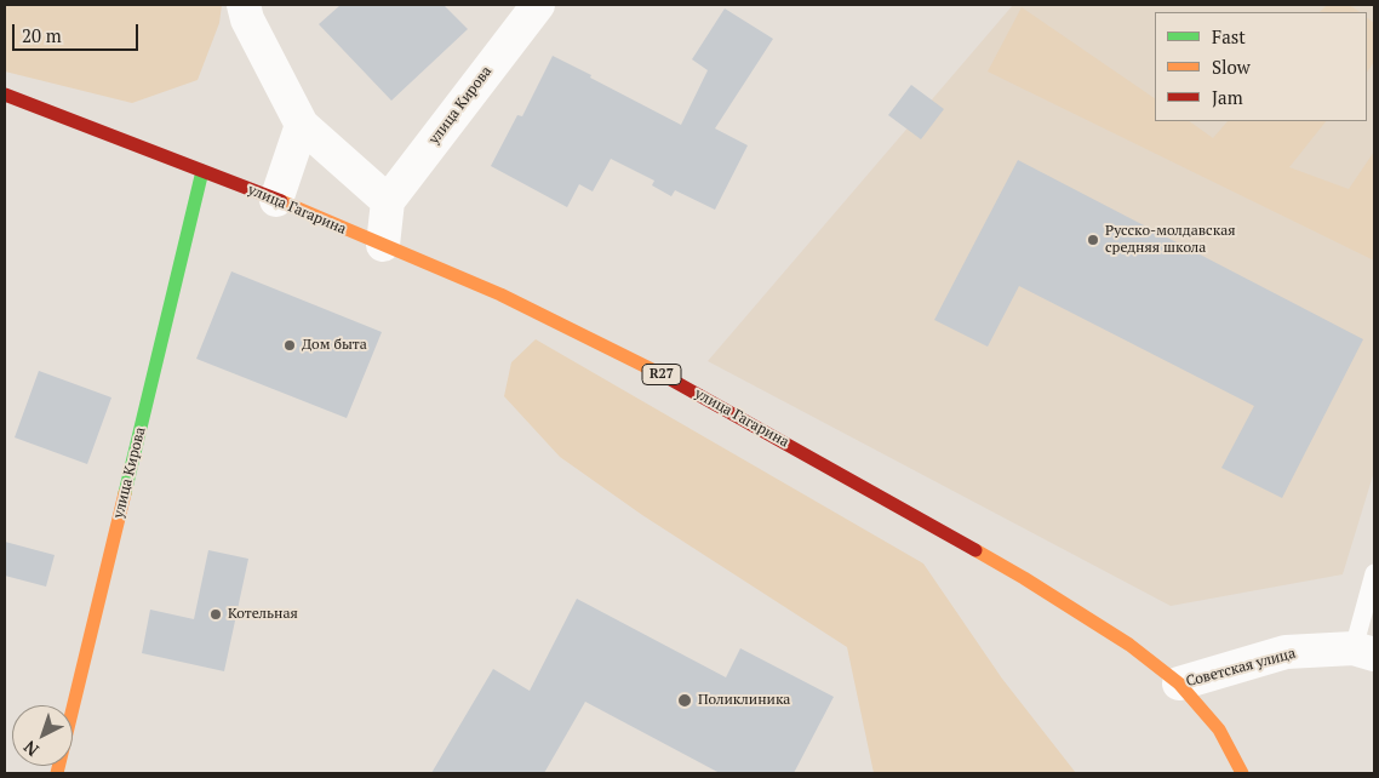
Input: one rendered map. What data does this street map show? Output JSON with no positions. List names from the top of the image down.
{
  "streets": {
    "main road": ["улица Кирова", "улица Гагарина", "R27"],
    "street": ["Советская улица"]
  },
  "crossings": [
    ["улица Кирова", "улица Гагарина"],
    ["улица Гагарина", "Советская улица"]
  ],
  "places": [
    "Русско-молдавская средняя школа",
    "Дом быта",
    "Котельная",
    "Поликлиника"
  ],
  "legend": ["Fast", "Slow", "Jam"],
  "scale_bar": "20 m",
  "north": "bottom left"
}
